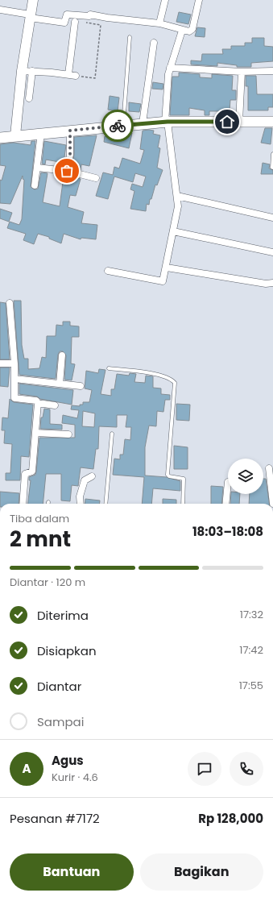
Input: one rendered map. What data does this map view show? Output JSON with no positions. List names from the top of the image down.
{
  "page": {
    "heading": ["2 mnt", "Tiba dalam", "18:03–18:08"],
    "panel": [
      "Agus",
      "Kurir · 4.6",
      "Pesanan #7172",
      "Rp 128,000"
    ],
    "bar": "Diantar · 120 m",
    "list": [
      ["Diterima", "17:32"],
      ["Disiapkan", "17:42"],
      ["Diantar", "17:55"],
      "Sampai"
    ],
    "round": "A",
    "buttons": ["Bantuan", "Bagikan"]
  }
}
